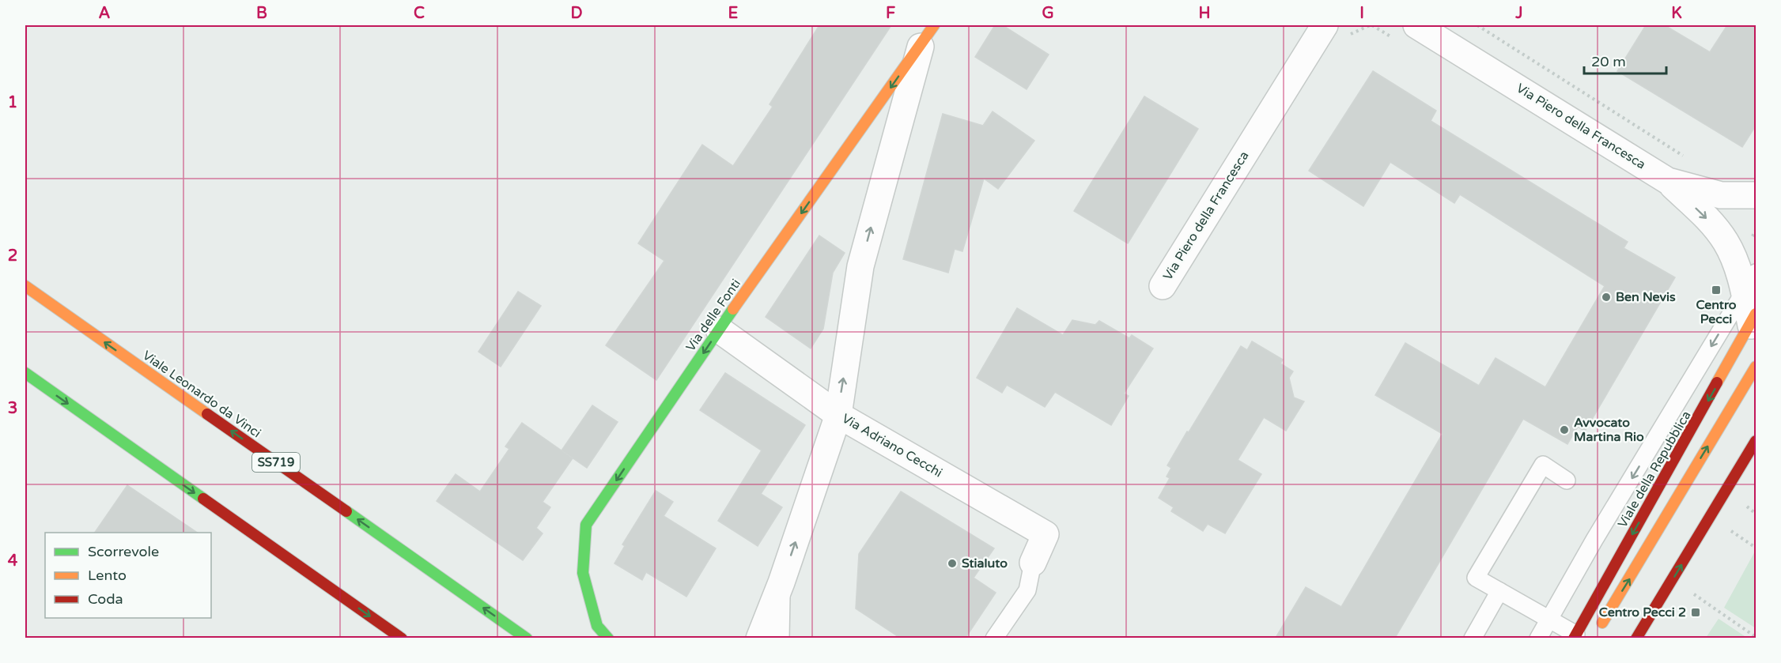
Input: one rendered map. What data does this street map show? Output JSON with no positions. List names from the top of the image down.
{
  "streets": {
    "main road": [
      "Via delle Fonti",
      "Viale Leonardo da Vinci",
      "SS719",
      "Viale della Repubblica"
    ],
    "street": ["Via Piero della Francesca", "Via Adriano Cecchi"]
  },
  "crossings": [
    ["Via delle Fonti", "Via Adriano Cecchi"]
  ],
  "one_way": ["Via delle Fonti"],
  "places": {
    "transit": ["Centro Pecci", "Centro Pecci 2"],
    "other": ["Ben Nevis", "Avvocato Martina Rio", "Stialuto"]
  },
  "legend": ["Scorrevole", "Lento", "Coda"],
  "scale_bar": "20 m",
  "grid": {
    "columns": [
      "A",
      "B",
      "C",
      "D",
      "E",
      "F",
      "G",
      "H",
      "I",
      "J",
      "K"
    ],
    "rows": [
      "1",
      "2",
      "3",
      "4"
    ]
  }
}
